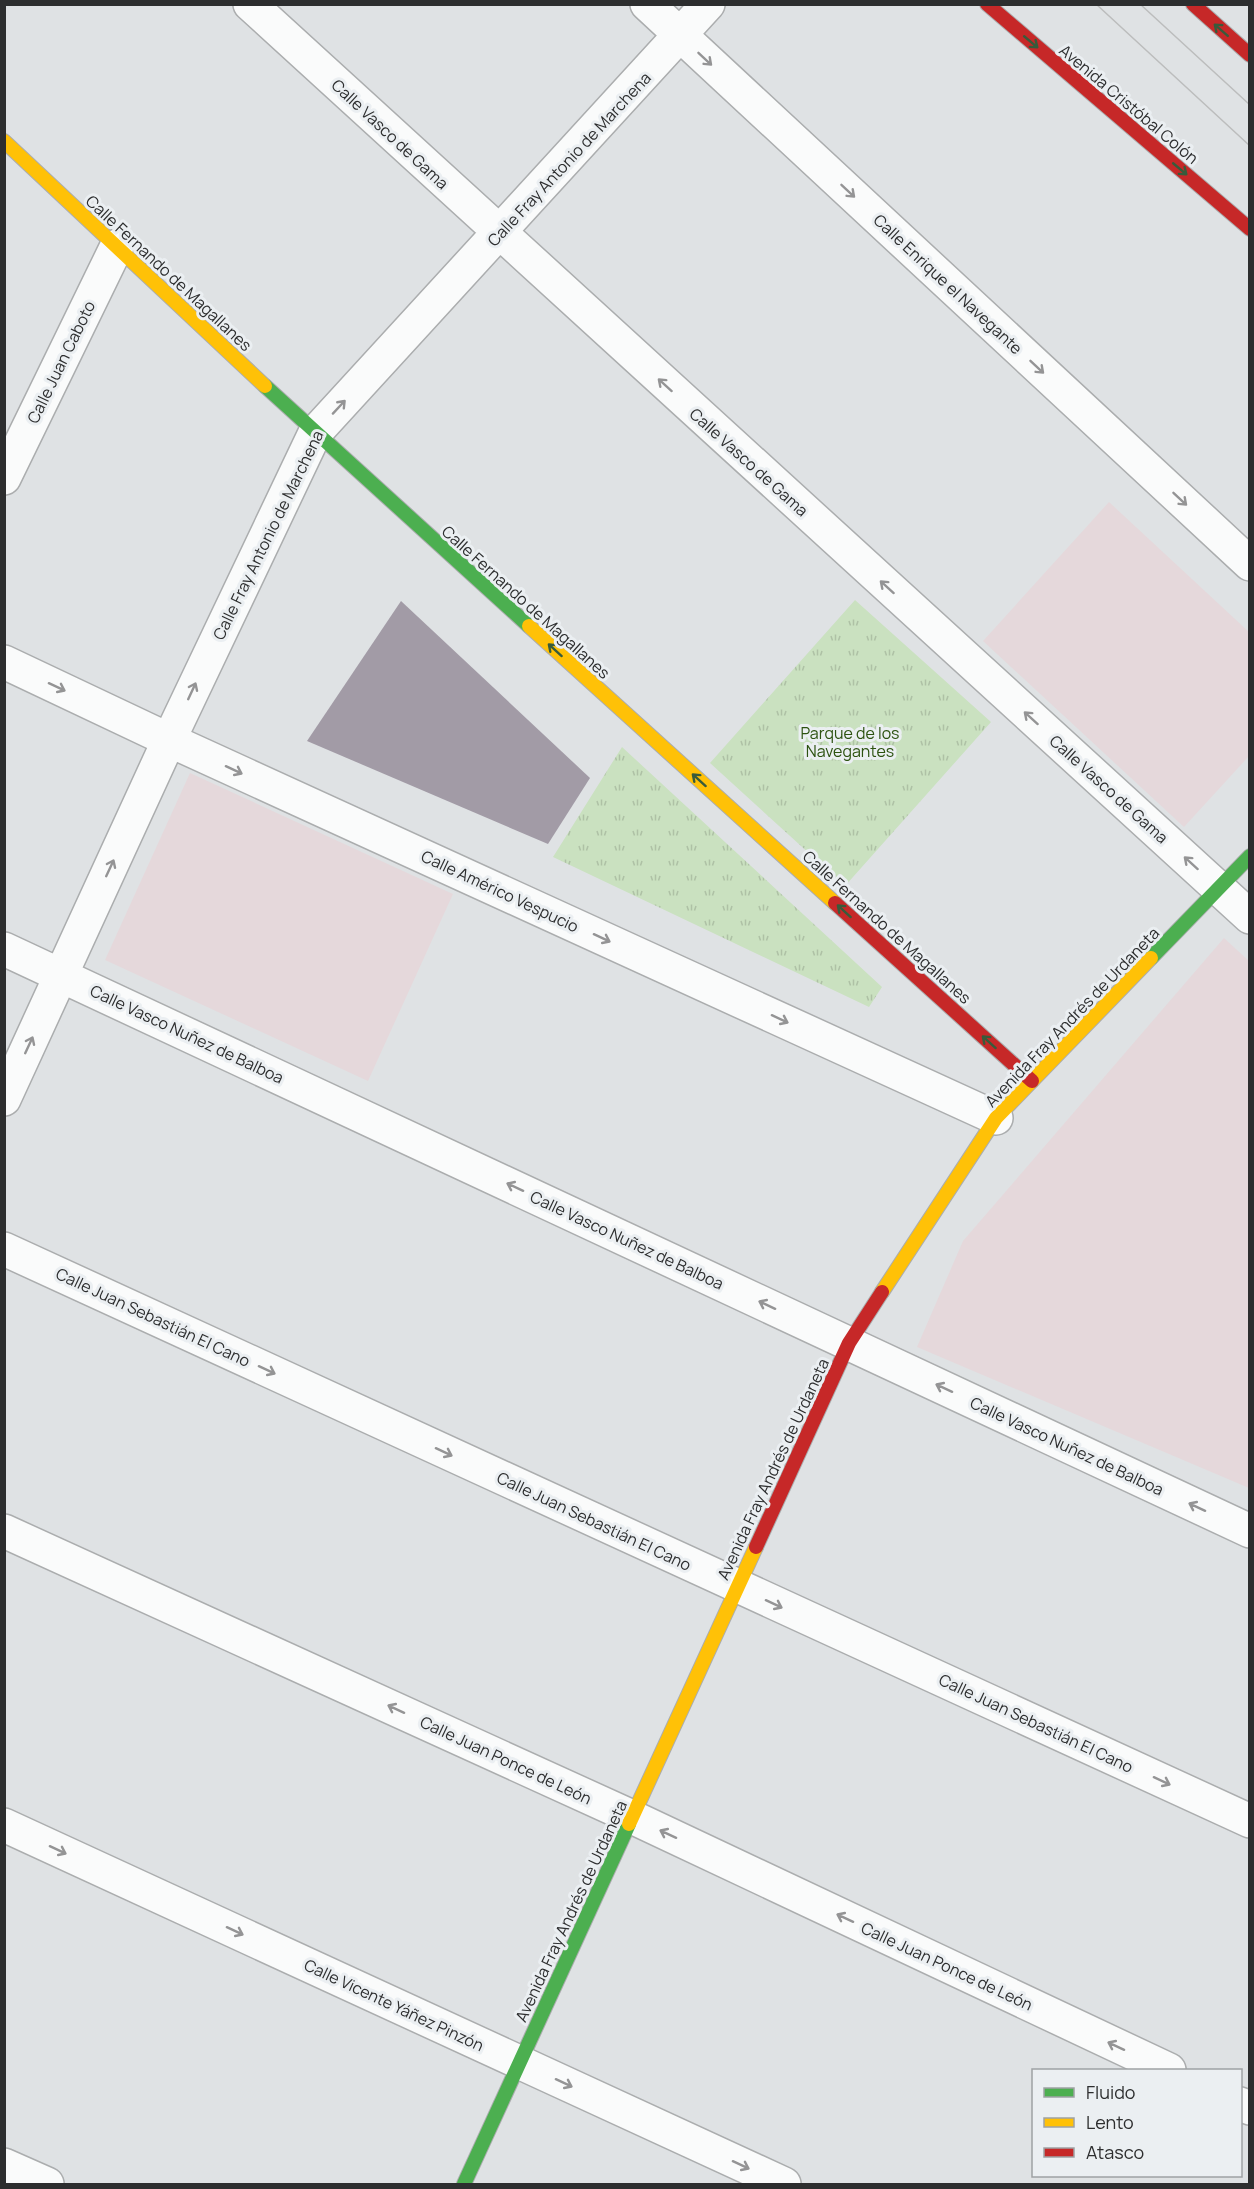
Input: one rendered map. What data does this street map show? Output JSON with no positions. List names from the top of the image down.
{
  "streets": {
    "street": [
      "Avenida Cristóbal Colón",
      "Calle Vasco de Gama",
      "Calle Fray Antonio de Marchena",
      "Calle Fernando de Magallanes",
      "Calle Enrique el Navegante",
      "Calle Juan Caboto",
      "Calle Américo Vespucio",
      "Avenida Fray Andrés de Urdaneta",
      "Calle Vasco Nuñez de Balboa",
      "Calle Juan Sebastián El Cano",
      "Calle Juan Ponce de León",
      "Calle Vicente Yáñez Pinzón"
    ]
  },
  "crossings": [
    ["Calle Vasco de Gama", "Calle Fray Antonio de Marchena"],
    ["Calle Vasco de Gama", "Avenida Fray Andrés de Urdaneta"],
    ["Calle Fray Antonio de Marchena", "Calle Fernando de Magallanes"],
    ["Calle Fray Antonio de Marchena", "Calle Enrique el Navegante"],
    ["Calle Fray Antonio de Marchena", "Calle Américo Vespucio"],
    ["Calle Fray Antonio de Marchena", "Calle Vasco Nuñez de Balboa"],
    ["Calle Fernando de Magallanes", "Calle Juan Caboto"],
    ["Calle Fernando de Magallanes", "Avenida Fray Andrés de Urdaneta"],
    ["Calle Américo Vespucio", "Avenida Fray Andrés de Urdaneta"],
    ["Avenida Fray Andrés de Urdaneta", "Calle Vasco Nuñez de Balboa"],
    ["Avenida Fray Andrés de Urdaneta", "Calle Juan Sebastián El Cano"],
    ["Avenida Fray Andrés de Urdaneta", "Calle Juan Ponce de León"],
    ["Avenida Fray Andrés de Urdaneta", "Calle Vicente Yáñez Pinzón"]
  ],
  "one_way": [
    "Avenida Cristóbal Colón",
    "Calle Vasco de Gama",
    "Calle Fray Antonio de Marchena",
    "Calle Fernando de Magallanes",
    "Calle Enrique el Navegante",
    "Calle Américo Vespucio",
    "Calle Vasco Nuñez de Balboa",
    "Calle Juan Sebastián El Cano",
    "Calle Juan Ponce de León",
    "Calle Vicente Yáñez Pinzón"
  ],
  "parks": ["Parque de los Navegantes"],
  "legend": ["Fluido", "Lento", "Atasco"]
}
